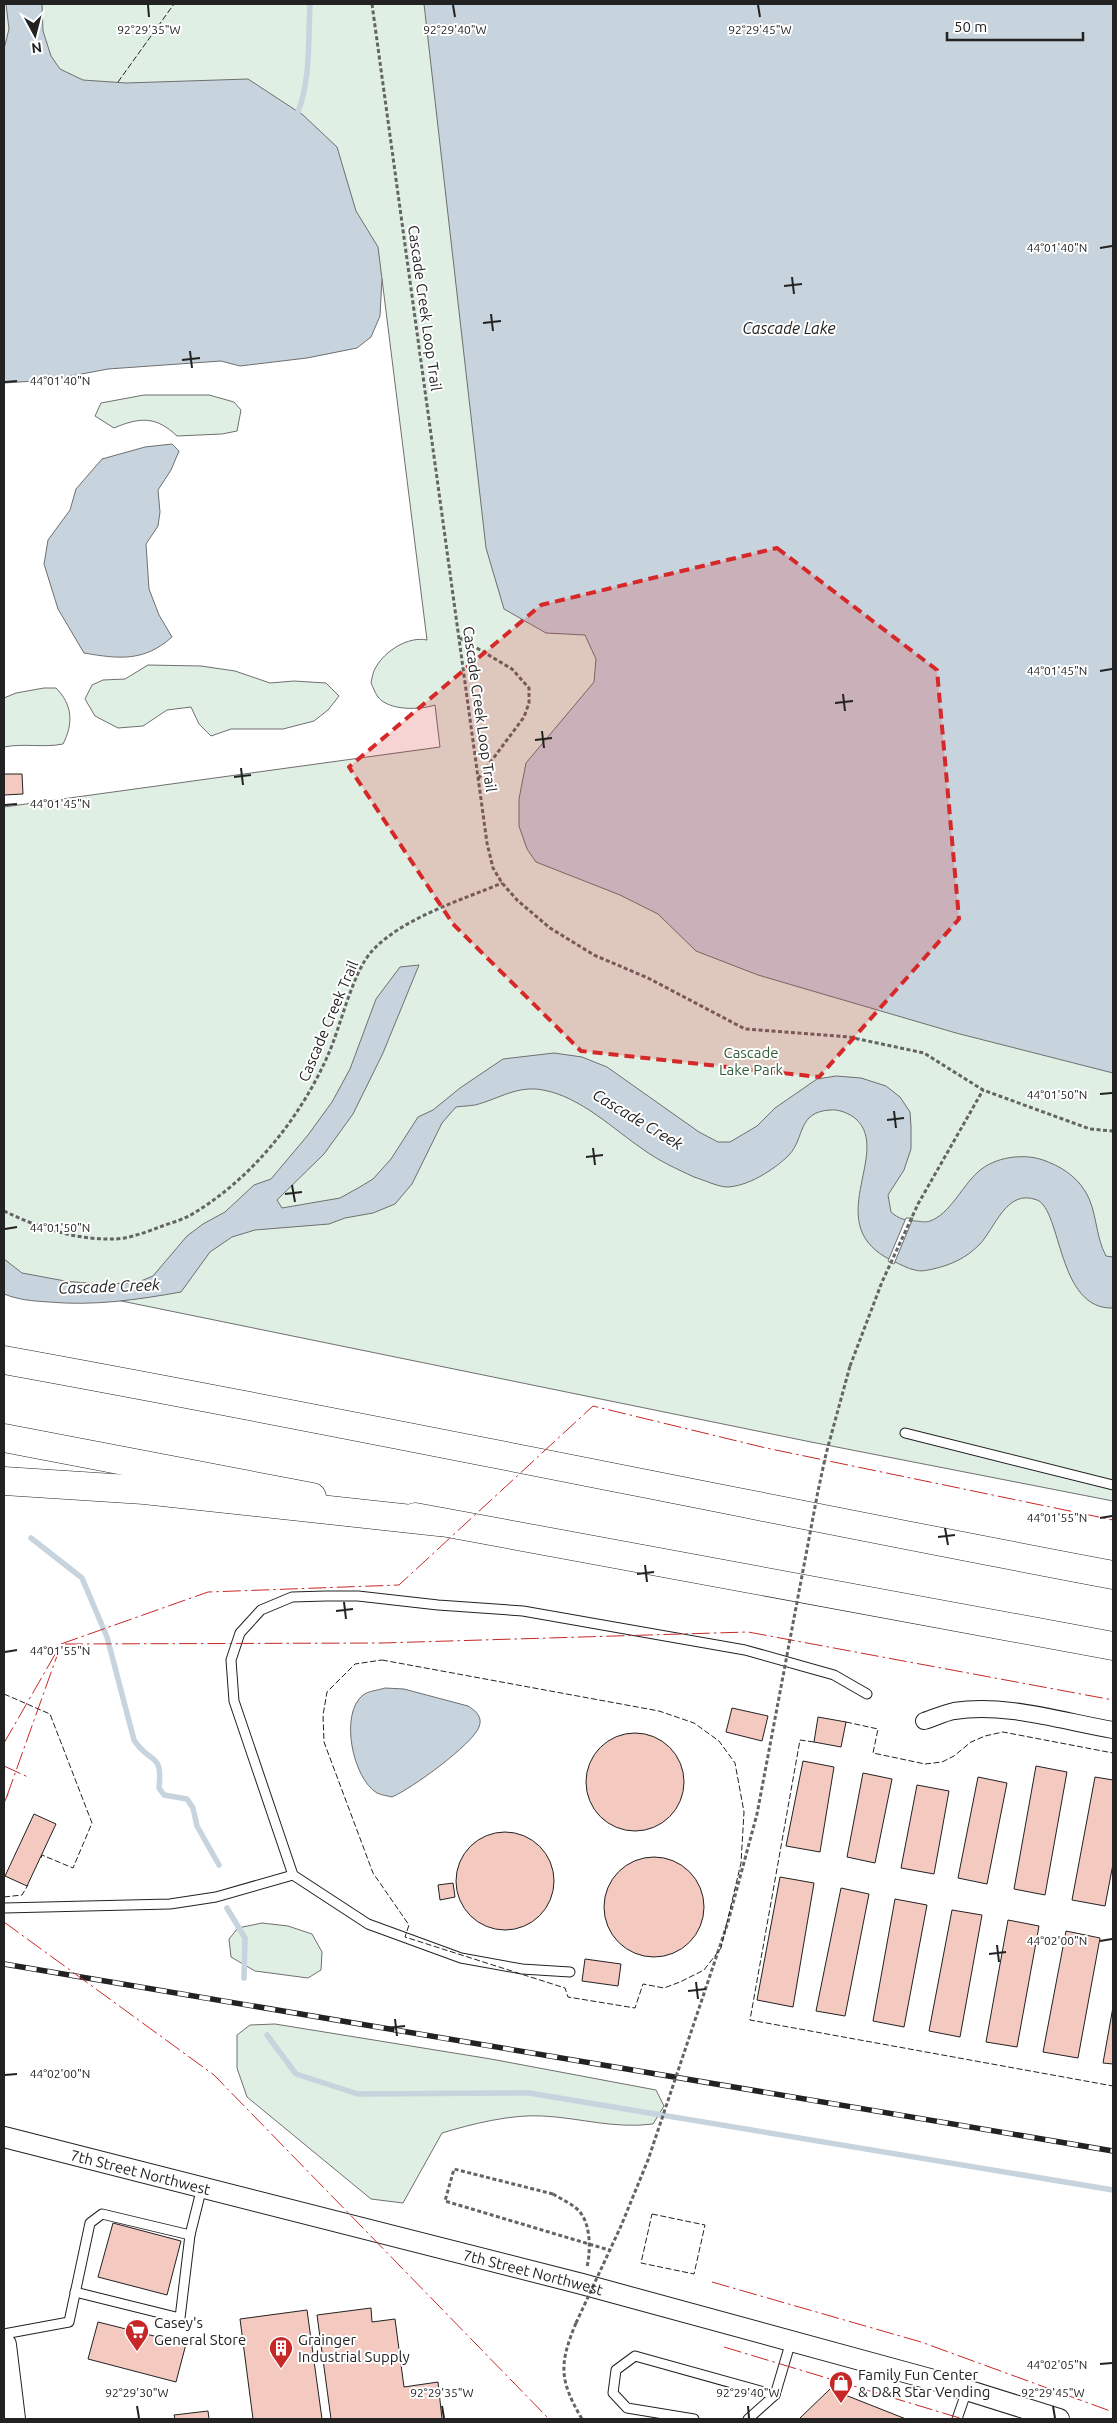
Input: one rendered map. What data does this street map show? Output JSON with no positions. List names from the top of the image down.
{
  "streets": {
    "street": ["7th Street Northwest"],
    "path": ["Cascade Creek Loop Trail", "Cascade Creek Trail"]
  },
  "crossings": [
    ["Cascade Creek Loop Trail", "Cascade Creek Trail"]
  ],
  "water": ["Cascade Lake", "Cascade Creek"],
  "parks": ["Cascade Lake Park"],
  "places": {
    "supermarket": ["Casey's General Store"],
    "building": ["Grainger Industrial Supply"],
    "shop": ["Family Fun Center & D&R Star Vending"]
  },
  "scale_bar": "50 m",
  "north": "bottom",
  "coordinates": [
    "92°29'35\"W",
    "92°29'40\"W",
    "92°29'45\"W",
    "44°01'40\"N",
    "44°01'45\"N",
    "44°01'50\"N",
    "44°01'55\"N",
    "44°02'00\"N",
    "44°02'05\"N",
    "92°29'30\"W"
  ]
}
